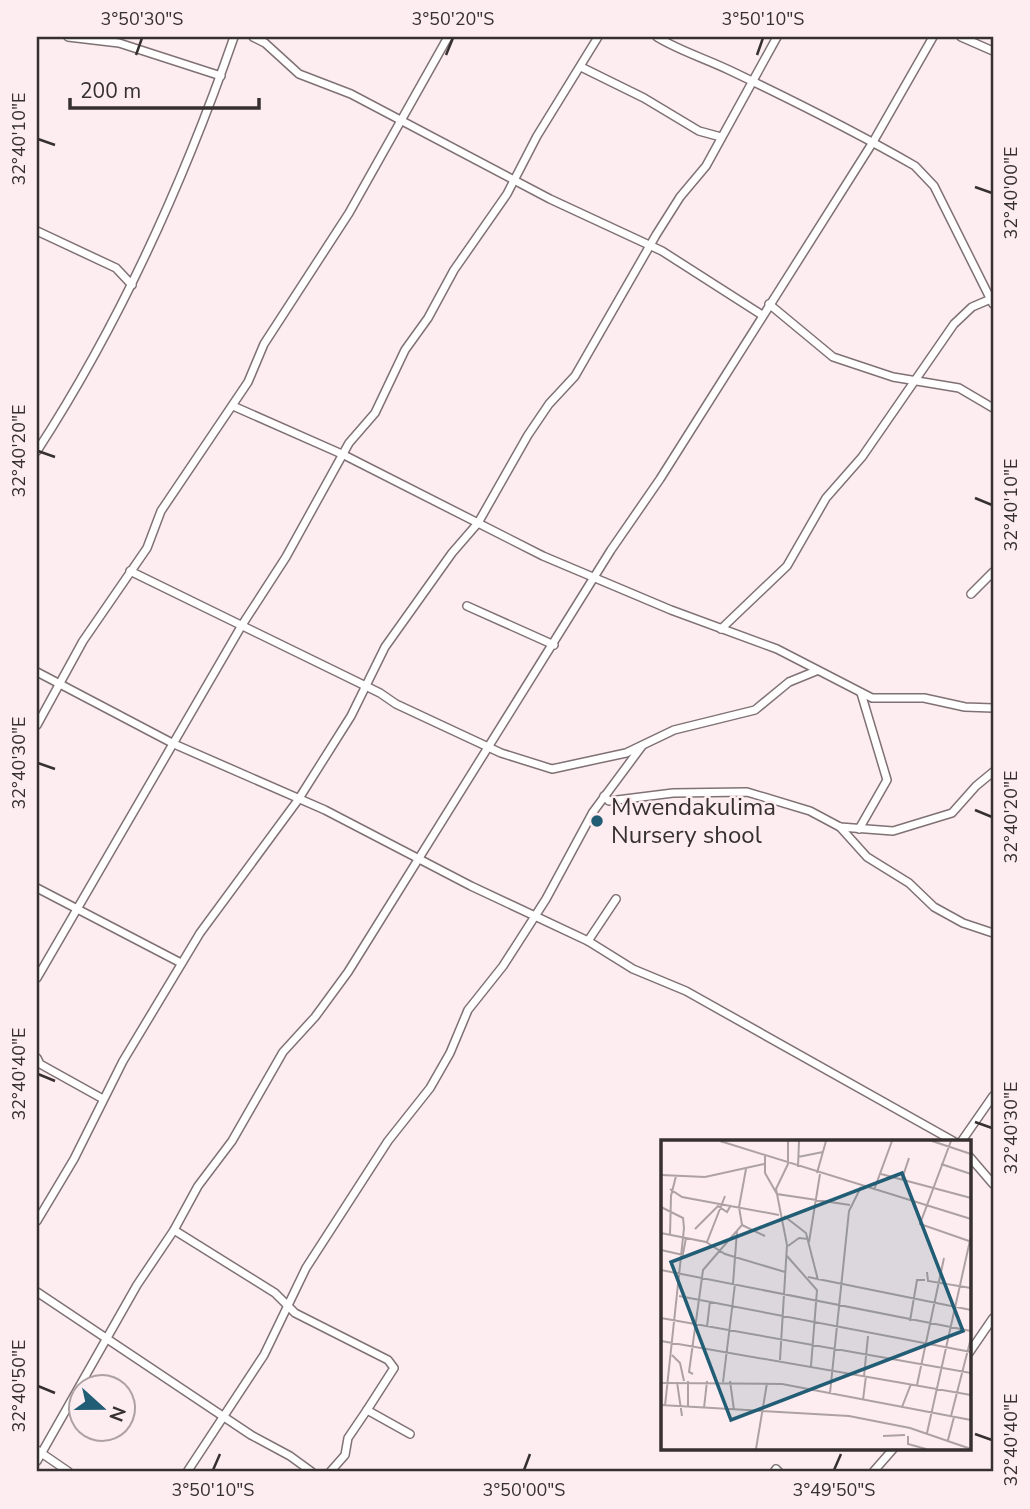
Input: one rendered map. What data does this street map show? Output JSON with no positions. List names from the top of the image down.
{
  "places": ["Mwendakulima Nursery shool"],
  "scale_bar": "200 m",
  "north": "right",
  "coordinates": [
    "3°50'30\"S",
    "3°50'20\"S",
    "3°50'10\"S",
    "32°40'10\"E",
    "32°40'00\"E",
    "32°40'20\"E",
    "32°40'30\"E",
    "32°40'40\"E",
    "32°40'50\"E",
    "3°50'00\"S",
    "3°49'50\"S"
  ]
}
